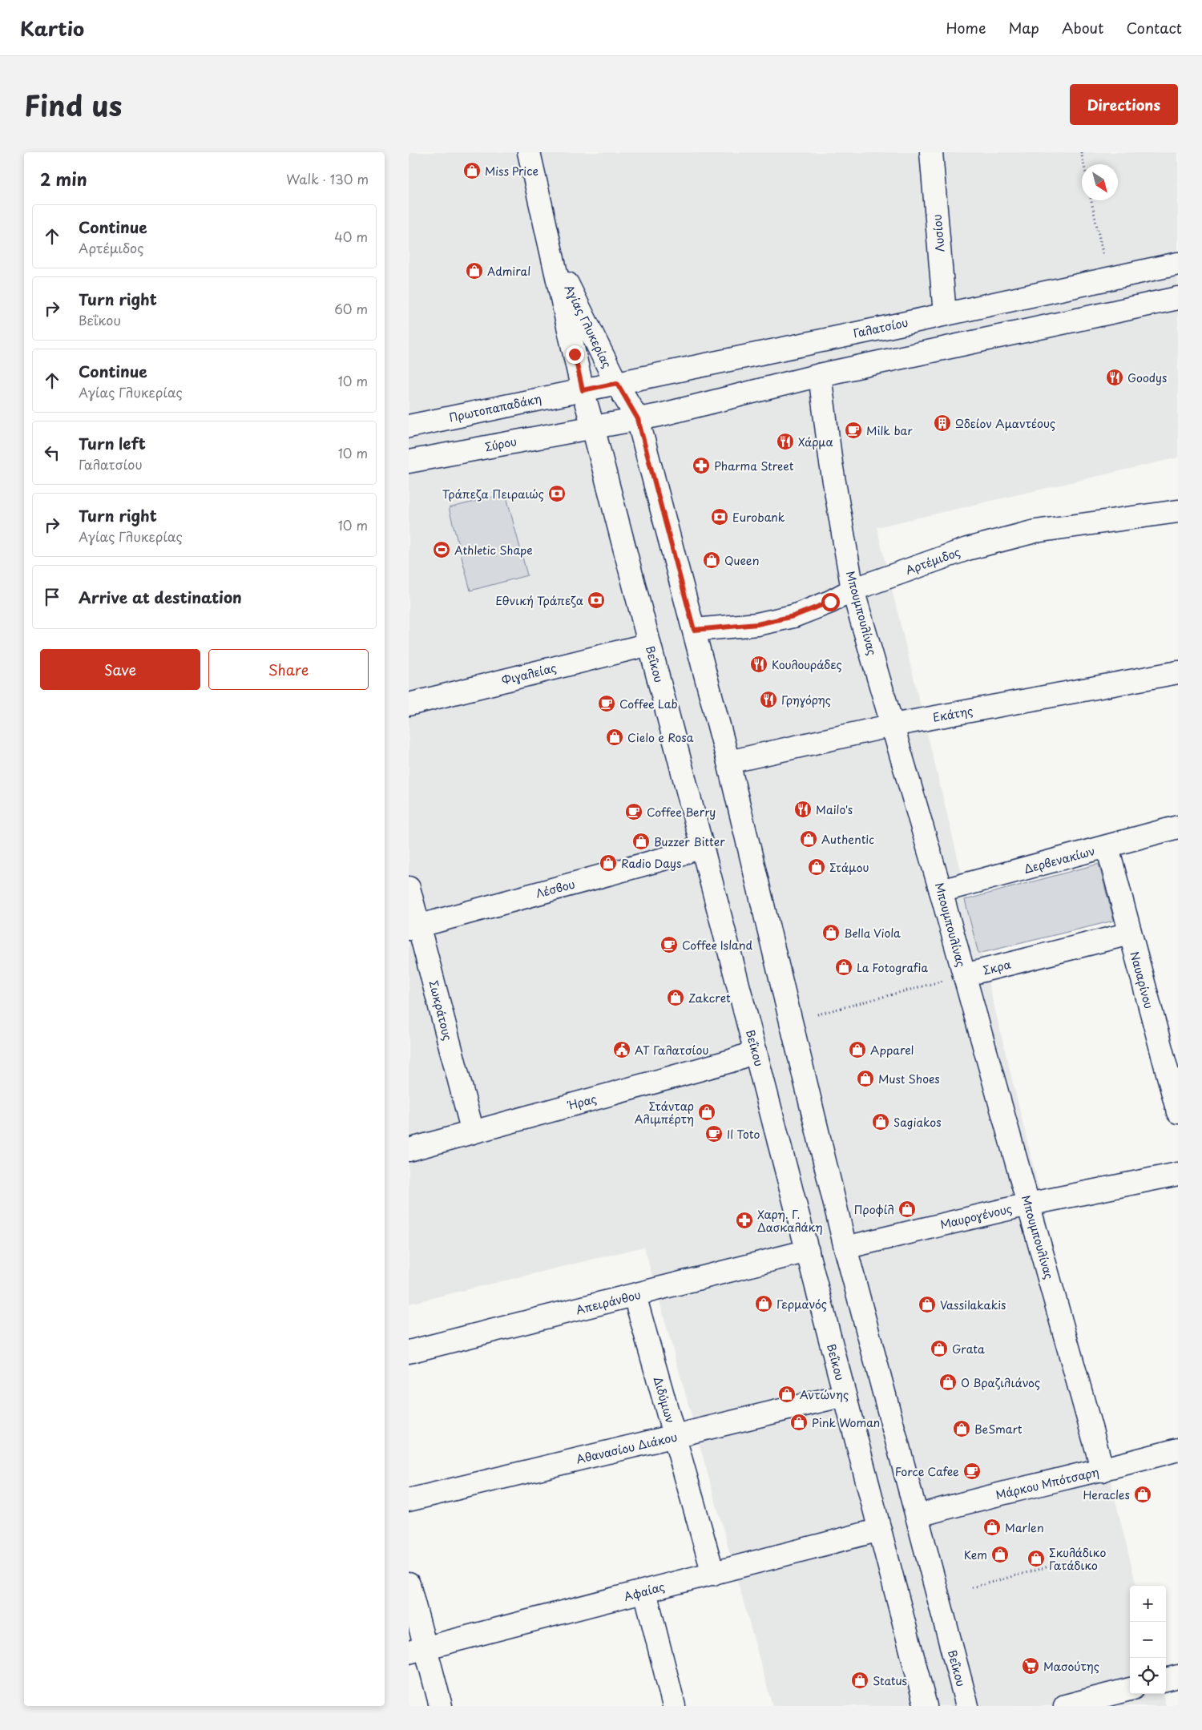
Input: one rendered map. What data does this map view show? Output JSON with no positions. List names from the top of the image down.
{
  "streets": {
    "street": [
      "Λυσίου",
      "Αγίας Γλυκερίας",
      "Γαλατσίου",
      "Πρωτοπαπαδάκη",
      "Σύρου",
      "Αρτέμιδος",
      "Μπουμπουλίνας",
      "Βεΐκου",
      "Φιγαλείας",
      "Εκάτης",
      "Δερβενακίων",
      "Λέσβου",
      "Σκρα",
      "Ναυαρίνου",
      "Σωκράτους",
      "Ήρας",
      "Μαυρογένους",
      "Απειράνθου",
      "Διδύμων",
      "Αθανασίου Διάκου",
      "Μάρκου Μπότσαρη",
      "Αφαίας"
    ]
  },
  "crossings": [
    ["Λυσίου", "Γαλατσίου"],
    ["Αγίας Γλυκερίας", "Γαλατσίου"],
    ["Αγίας Γλυκερίας", "Πρωτοπαπαδάκη"],
    ["Αγίας Γλυκερίας", "Βεΐκου"],
    ["Γαλατσίου", "Πρωτοπαπαδάκη"],
    ["Γαλατσίου", "Βεΐκου"],
    ["Πρωτοπαπαδάκη", "Βεΐκου"],
    ["Σύρου", "Βεΐκου"],
    ["Αρτέμιδος", "Μπουμπουλίνας"],
    ["Αρτέμιδος", "Βεΐκου"],
    ["Μπουμπουλίνας", "Εκάτης"],
    ["Μπουμπουλίνας", "Δερβενακίων"],
    ["Μπουμπουλίνας", "Σκρα"],
    ["Μπουμπουλίνας", "Μαυρογένους"],
    ["Μπουμπουλίνας", "Μάρκου Μπότσαρη"],
    ["Βεΐκου", "Φιγαλείας"],
    ["Βεΐκου", "Εκάτης"],
    ["Βεΐκου", "Λέσβου"],
    ["Βεΐκου", "Ήρας"],
    ["Βεΐκου", "Μαυρογένους"],
    ["Βεΐκου", "Απειράνθου"],
    ["Βεΐκου", "Αθανασίου Διάκου"],
    ["Βεΐκου", "Μάρκου Μπότσαρη"],
    ["Βεΐκου", "Αφαίας"],
    ["Δερβενακίων", "Ναυαρίνου"],
    ["Λέσβου", "Σωκράτους"],
    ["Σκρα", "Ναυαρίνου"],
    ["Σωκράτους", "Ήρας"],
    ["Απειράνθου", "Διδύμων"],
    ["Διδύμων", "Αθανασίου Διάκου"],
    ["Διδύμων", "Αφαίας"]
  ],
  "places": {
    "shop": [
      "Miss Price",
      "Admiral",
      "Queen",
      "Cielo e Rosa",
      "Authentic",
      "Buzzer Bitter",
      "Radio Days",
      "Στάμου",
      "Bella Viola",
      "La Fotografia",
      "Zakcret",
      "Apparel",
      "Must Shoes",
      "Στάνταρ Αλιμπέρτη",
      "Sagiakos",
      "Προφίλ",
      "Γερμανός",
      "Vassilakakis",
      "Grata",
      "Ο Βραζιλιάνος",
      "Αντώνης",
      "Pink Woman",
      "BeSmart",
      "Heracles",
      "Marlen",
      "Kem",
      "Σκυλάδικο Γατάδικο",
      "Status"
    ],
    "restaurant": [
      "Goodys",
      "Χάρμα",
      "Κουλουράδες",
      "Γρηγόρης",
      "Mailo's"
    ],
    "building": ["Ωδείον Αμαντέους"],
    "cafe": [
      "Milk bar",
      "Coffee Lab",
      "Coffee Berry",
      "Coffee Island",
      "Il Toto",
      "Force Cafee"
    ],
    "pharmacy": ["Pharma Street", "Χαρη. Γ. Δασκαλάκη"],
    "bank": ["Τράπεζα Πειραιώς", "Eurobank", "Εθνική Τράπεζα"],
    "sports": ["Athletic Shape"],
    "public building": ["ΑΤ Γαλατσίου"],
    "supermarket": ["Μασούτης"]
  },
  "north": "bottom right",
  "page": {
    "header": "Kartio",
    "nav": [
      "Home",
      "Map",
      "About",
      "Contact"
    ],
    "title": "Find us",
    "buttons": [
      "Directions",
      ["Save", "Share"]
    ],
    "heading": ["2 min", "Walk · 130 m"],
    "list": [
      ["Continue", "Αρτέμιδος", "40 m"],
      ["Turn right", "Βεΐκου", "60 m"],
      ["Continue", "Αγίας Γλυκερίας", "10 m"],
      ["Turn left", "Γαλατσίου", "10 m"],
      ["Turn right", "Αγίας Γλυκερίας", "10 m"],
      "Arrive at destination"
    ],
    "map_buttons": ["+", "−"]
  }
}
